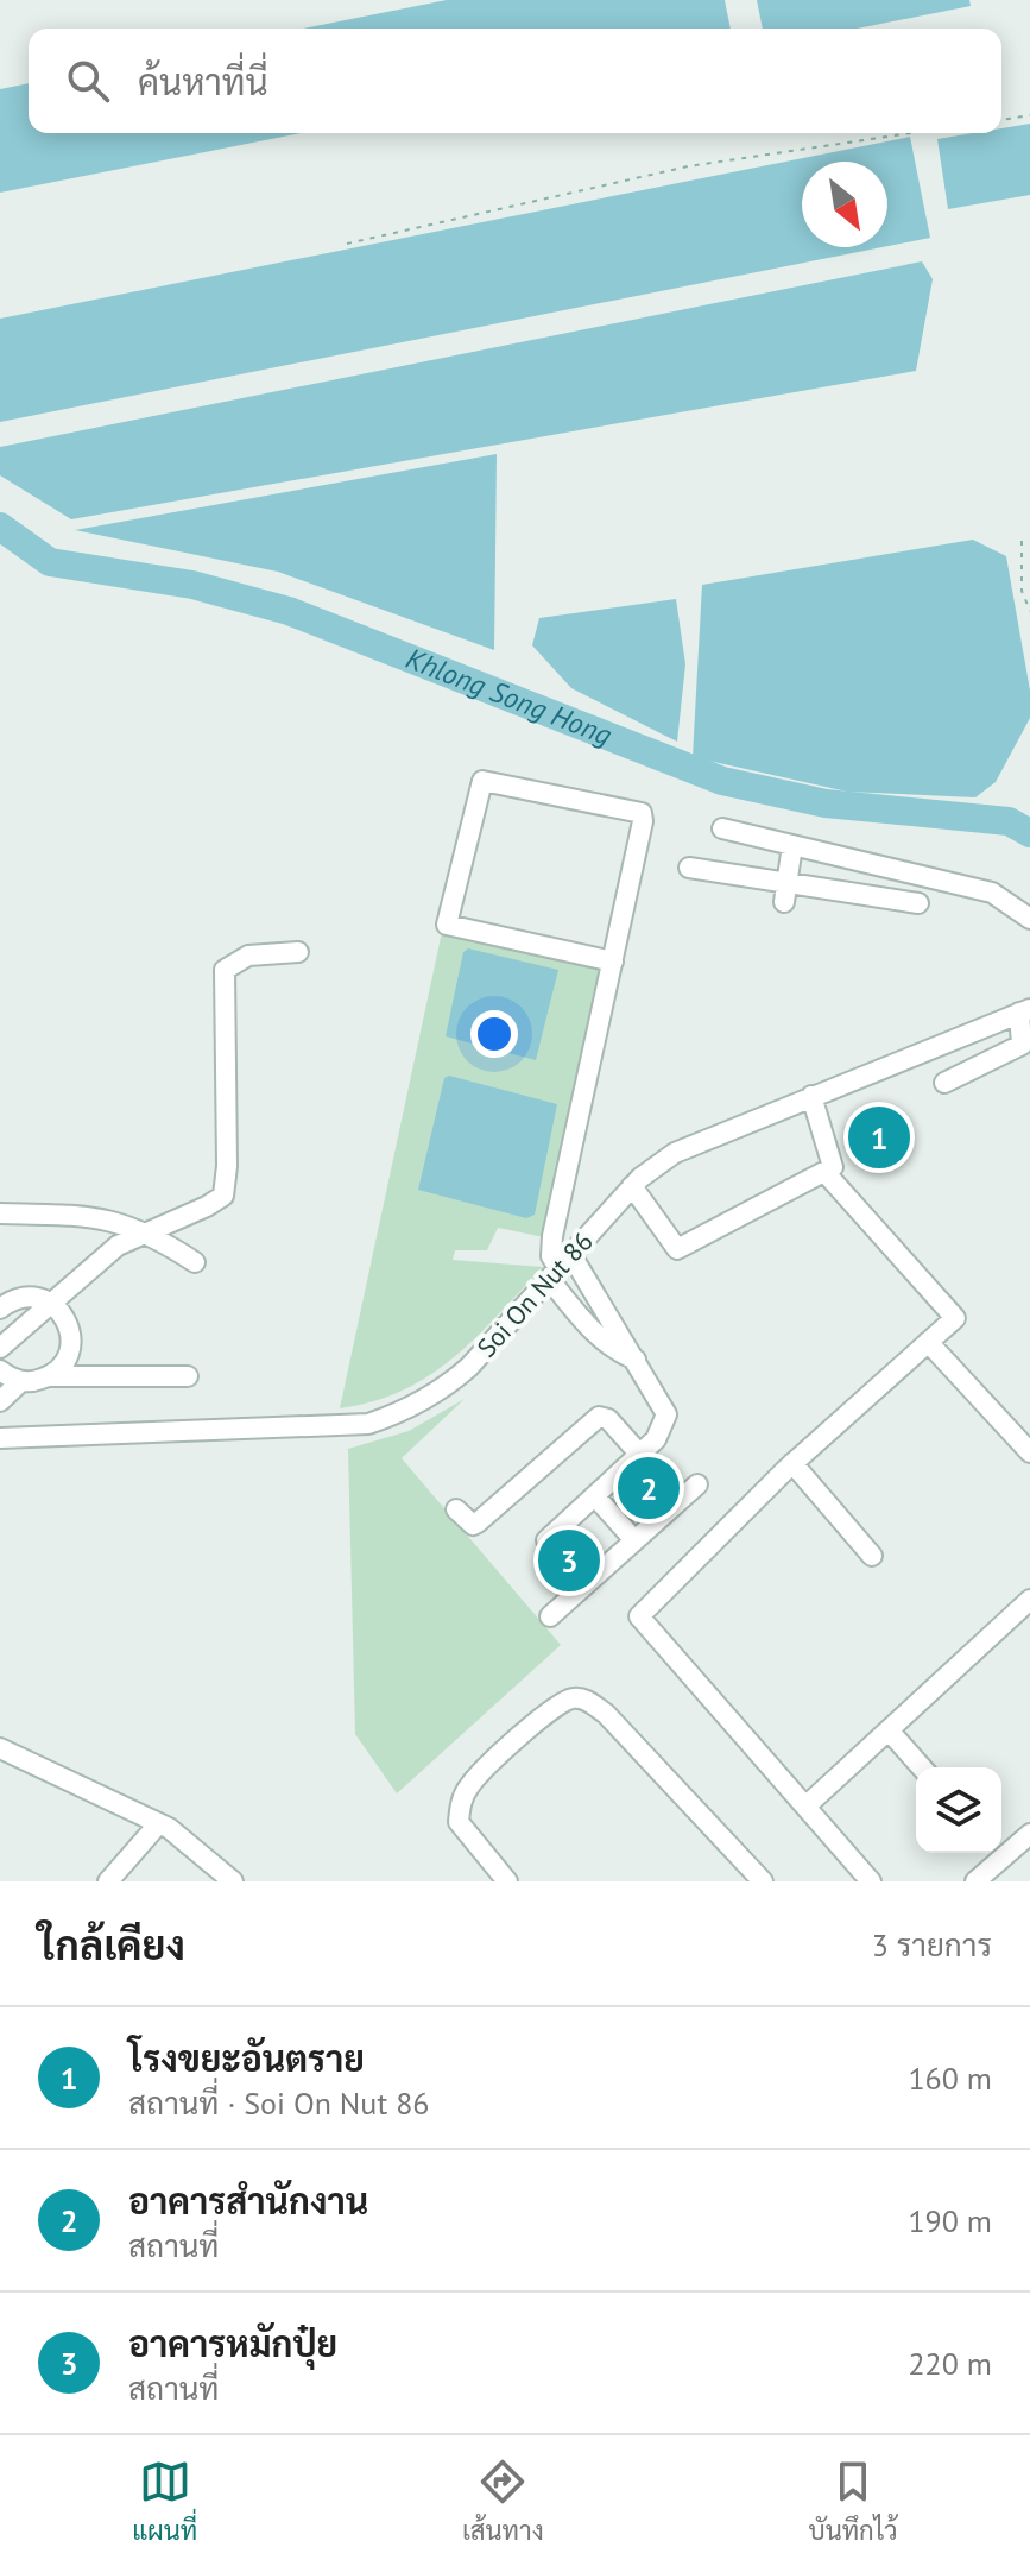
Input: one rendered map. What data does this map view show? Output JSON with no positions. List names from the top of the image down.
{
  "streets": {
    "street": ["Soi On Nut 86"]
  },
  "water": ["Khlong Song Hong"],
  "north": "bottom right",
  "page": {
    "search": "ค้นหาที่นี่",
    "pins": ["1", "2", "3"],
    "heading": ["ใกล้เคียง", "3 รายการ"],
    "list": [
      {
        "mark": "1",
        "name": "โรงขยะอันตราย",
        "note": "สถานที่ · Soi On Nut 86",
        "value": "160 m"
      },
      {
        "mark": "2",
        "name": "อาคารสำนักงาน",
        "note": "สถานที่",
        "value": "190 m"
      },
      {
        "mark": "3",
        "name": "อาคารหมักปุ๋ย",
        "note": "สถานที่",
        "value": "220 m"
      }
    ],
    "nav": ["แผนที่", "เส้นทาง", "บันทึกไว้"]
  }
}
